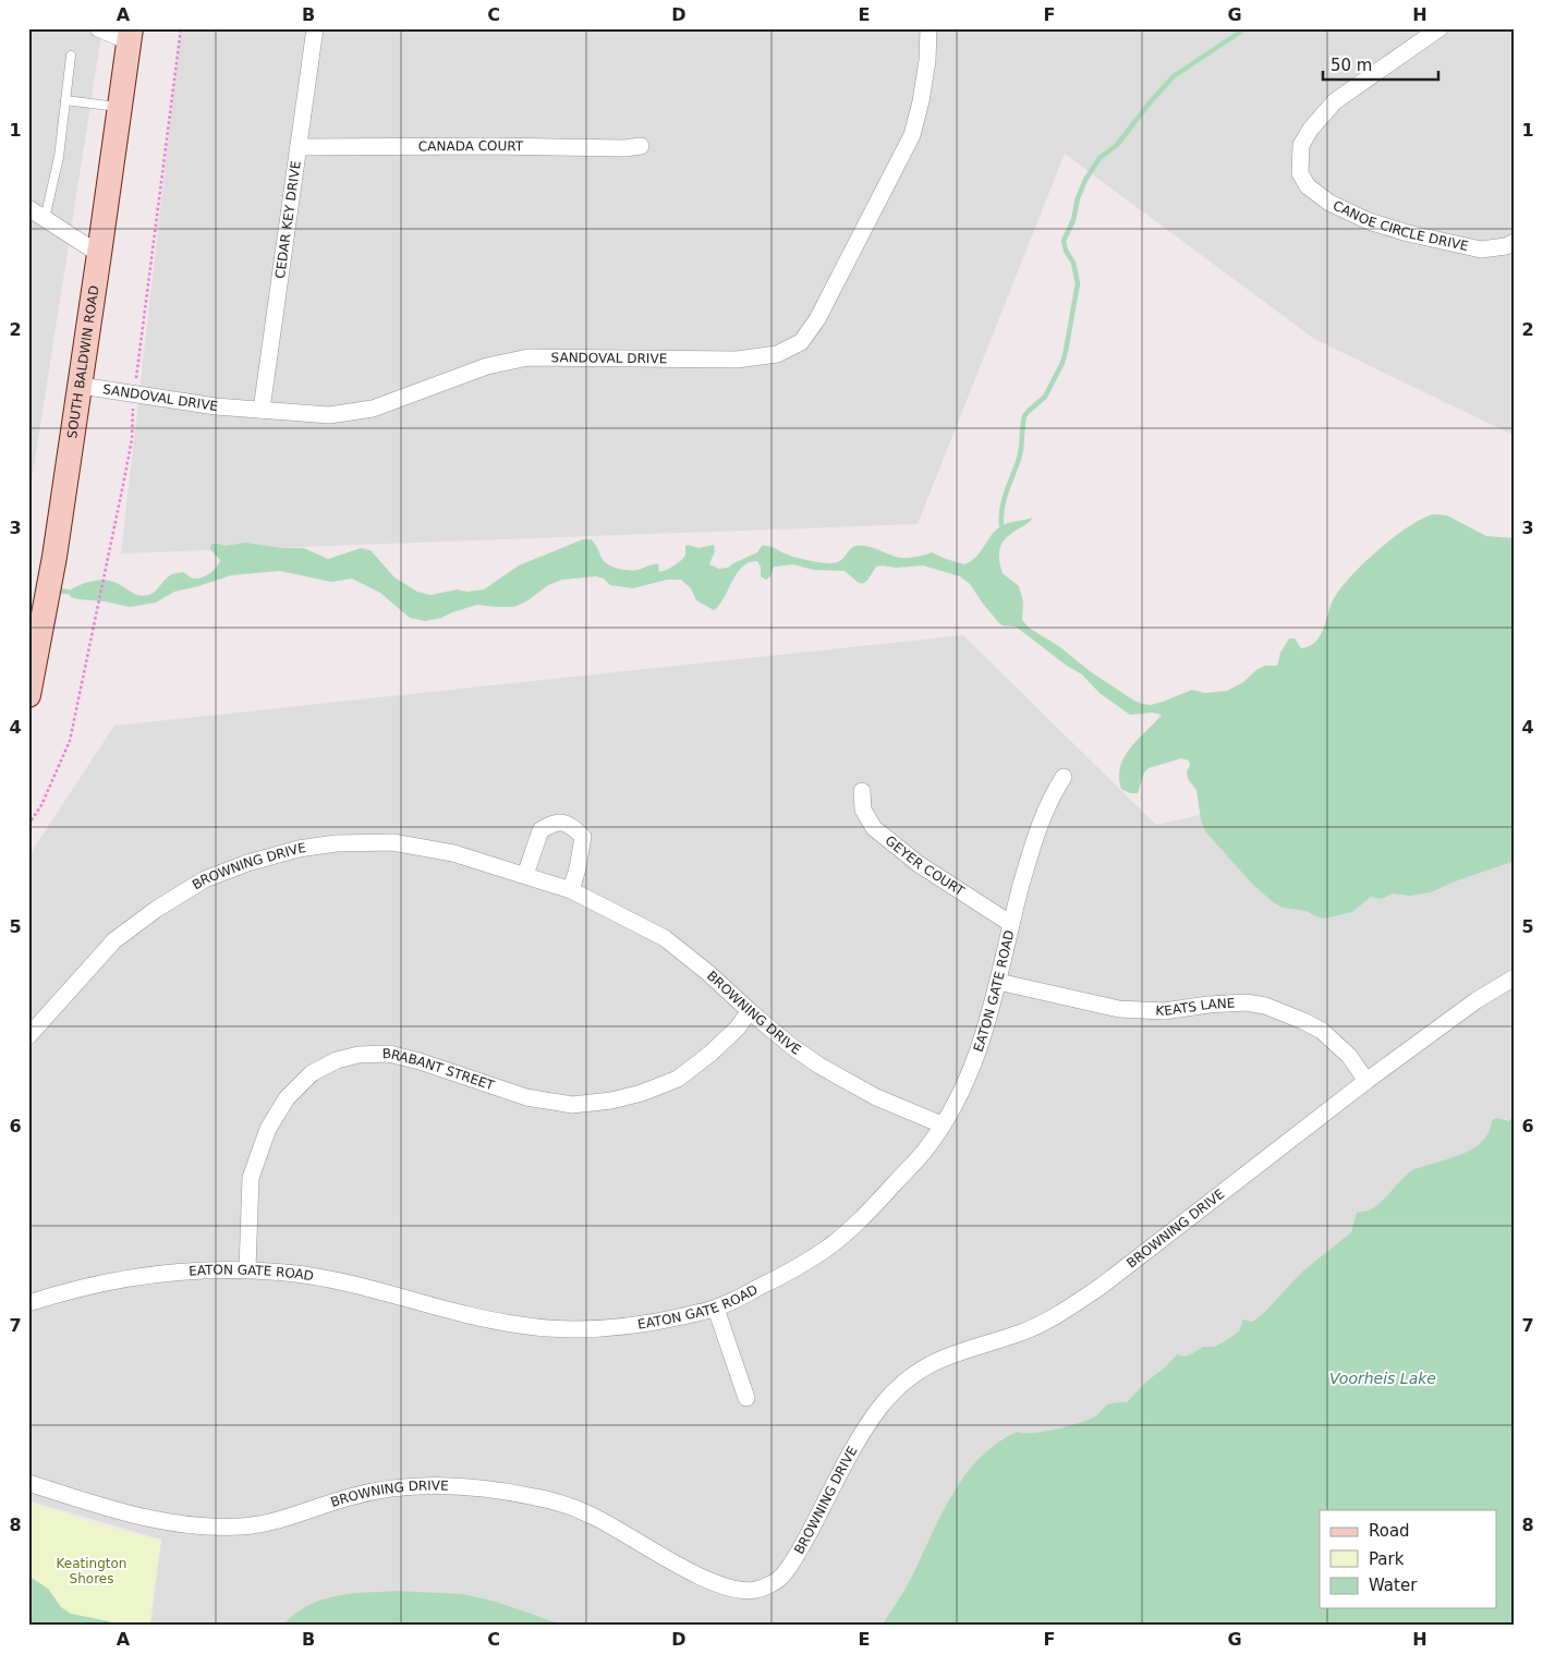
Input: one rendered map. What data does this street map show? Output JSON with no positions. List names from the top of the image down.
{
  "streets": {
    "main road": ["SOUTH BALDWIN ROAD"],
    "street": [
      "CANADA COURT",
      "CEDAR KEY DRIVE",
      "CANOE CIRCLE DRIVE",
      "SANDOVAL DRIVE",
      "GEYER COURT",
      "BROWNING DRIVE",
      "EATON GATE ROAD",
      "KEATS LANE",
      "BRABANT STREET"
    ]
  },
  "crossings": [
    ["CANADA COURT", "CEDAR KEY DRIVE"],
    ["CEDAR KEY DRIVE", "SANDOVAL DRIVE"],
    ["SANDOVAL DRIVE", "SOUTH BALDWIN ROAD"],
    ["GEYER COURT", "EATON GATE ROAD"],
    ["BROWNING DRIVE", "EATON GATE ROAD"],
    ["BROWNING DRIVE", "KEATS LANE"],
    ["BROWNING DRIVE", "BRABANT STREET"],
    ["EATON GATE ROAD", "KEATS LANE"],
    ["EATON GATE ROAD", "BRABANT STREET"]
  ],
  "water": ["Voorheis Lake"],
  "parks": ["Keatington Shores"],
  "legend": ["Road", "Park", "Water"],
  "scale_bar": "50 m",
  "grid": {
    "columns": [
      "A",
      "B",
      "C",
      "D",
      "E",
      "F",
      "G",
      "H"
    ],
    "rows": [
      "1",
      "2",
      "3",
      "4",
      "5",
      "6",
      "7",
      "8"
    ]
  }
}
